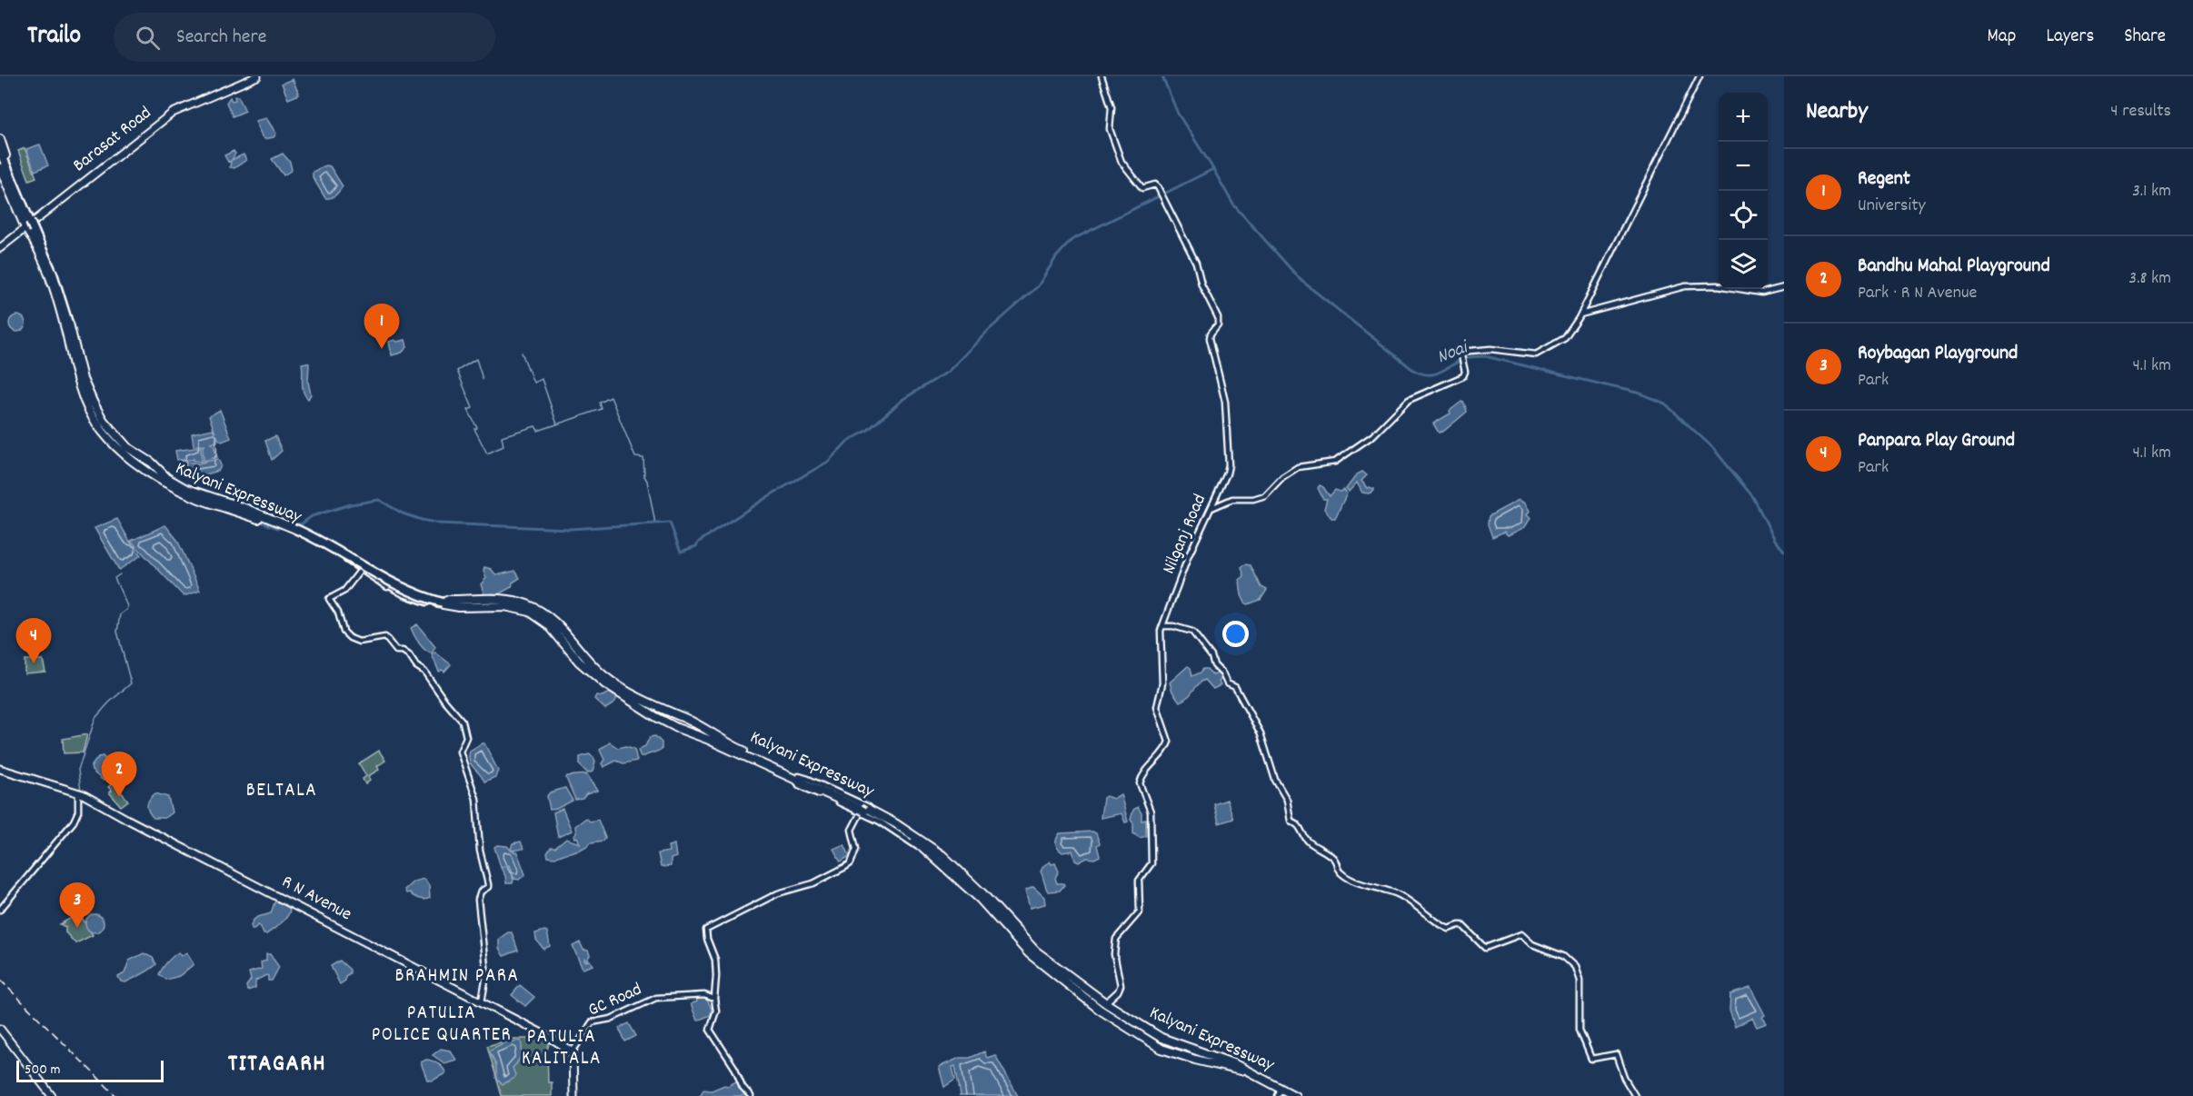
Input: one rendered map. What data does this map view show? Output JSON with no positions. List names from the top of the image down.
{
  "streets": {
    "highway": ["Kalyani Expressway"],
    "main road": ["Barasat Road", "R N Avenue"],
    "street": ["Nilganj Road", "GC Road"]
  },
  "crossings": [
    ["Kalyani Expressway", "Nilganj Road"],
    ["R N Avenue", "GC Road"]
  ],
  "districts": [
    "BELTALA",
    "BRAHMIN PARA",
    "PATULIA POLICE QUARTER",
    "PATULIA KALITALA",
    "TITAGARH"
  ],
  "water": ["Noai"],
  "scale_bar": "500 m",
  "page": {
    "header": "Trailo",
    "search": "Search here",
    "nav": ["Map", "Layers", "Share"],
    "heading": ["Nearby", "4 results"],
    "map_buttons": ["+", "−"],
    "list": [
      {
        "mark": "1",
        "name": "Regent",
        "note": "University",
        "value": "3.1 km"
      },
      {
        "mark": "2",
        "name": "Bandhu Mahal Playground",
        "note": "Park · R N Avenue",
        "value": "3.8 km"
      },
      {
        "mark": "3",
        "name": "Roybagan Playground",
        "note": "Park",
        "value": "4.1 km"
      },
      {
        "mark": "4",
        "name": "Panpara Play Ground",
        "note": "Park",
        "value": "4.1 km"
      }
    ],
    "pins": [
      "1",
      "4",
      "2",
      "3"
    ],
    "scale": "500 m"
  }
}
